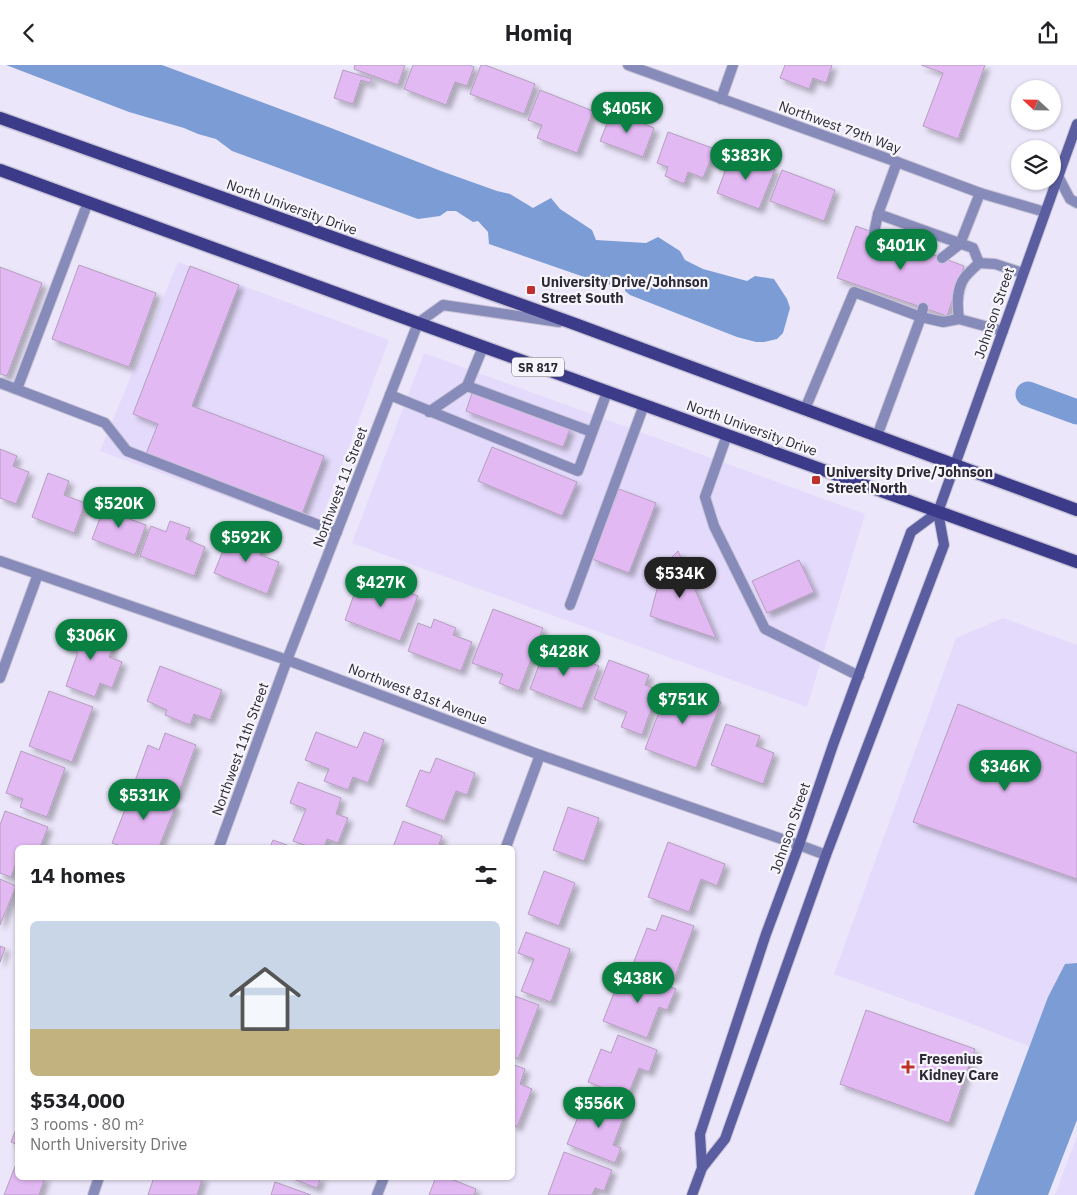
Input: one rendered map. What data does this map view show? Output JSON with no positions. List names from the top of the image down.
{
  "streets": {
    "main road": ["North University Drive", "SR 817"],
    "street": [
      "Northwest 79th Way",
      "Johnson Street",
      "Northwest 11 Street",
      "Northwest 81st Avenue",
      "Northwest 11th Street"
    ]
  },
  "crossings": [
    ["Northwest 79th Way", "Johnson Street"],
    ["North University Drive", "Johnson Street"],
    ["North University Drive", "Northwest 11 Street"],
    ["Johnson Street", "Northwest 81st Avenue"],
    ["Northwest 11 Street", "Northwest 81st Avenue"],
    ["Northwest 11 Street", "Northwest 11th Street"],
    ["Northwest 81st Avenue", "Northwest 11th Street"]
  ],
  "places": {
    "transit": ["University Drive/Johnson Street South", "University Drive/Johnson Street North"],
    "health": ["Fresenius Kidney Care"]
  },
  "north": "left",
  "page": {
    "header": "Homiq",
    "price": [
      "$405K",
      "$383K",
      "$401K",
      "$520K",
      "$592K",
      "$534K",
      "$427K",
      "$306K",
      "$428K",
      "$751K",
      "$346K",
      "$531K",
      "$438K",
      "$556K"
    ],
    "heading": "14 homes",
    "list": [
      {
        "name": "$534,000",
        "note": "3 rooms · 80 m² · North University Drive"
      }
    ]
  }
}
